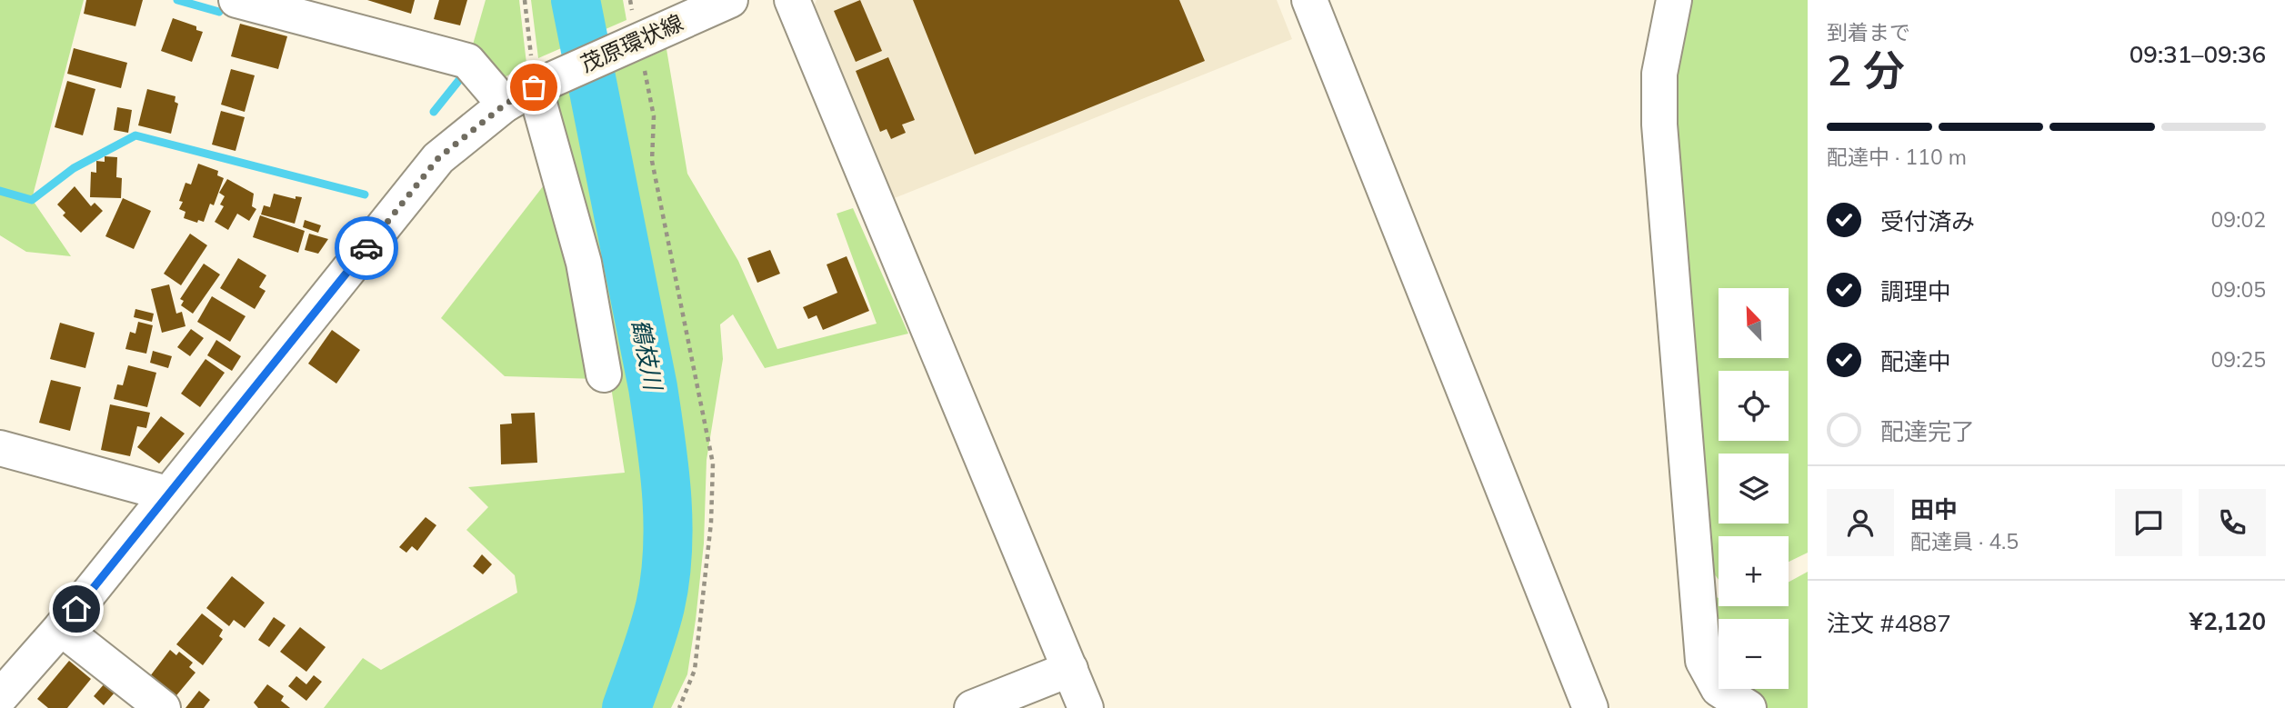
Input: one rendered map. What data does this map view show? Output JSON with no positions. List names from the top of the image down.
{
  "streets": {
    "street": ["茂原環状線"]
  },
  "water": ["鶴枝川"],
  "north": "top left",
  "page": {
    "heading": ["2 分", "到着まで", "09:31–09:36"],
    "panel": [
      "田中",
      "配達員 · 4.5",
      "注文 #4887",
      "¥2,120"
    ],
    "bar": "配達中 · 110 m",
    "list": [
      ["受付済み", "09:02"],
      ["調理中", "09:05"],
      ["配達中", "09:25"],
      "配達完了"
    ],
    "map_buttons": ["+", "−"]
  }
}
